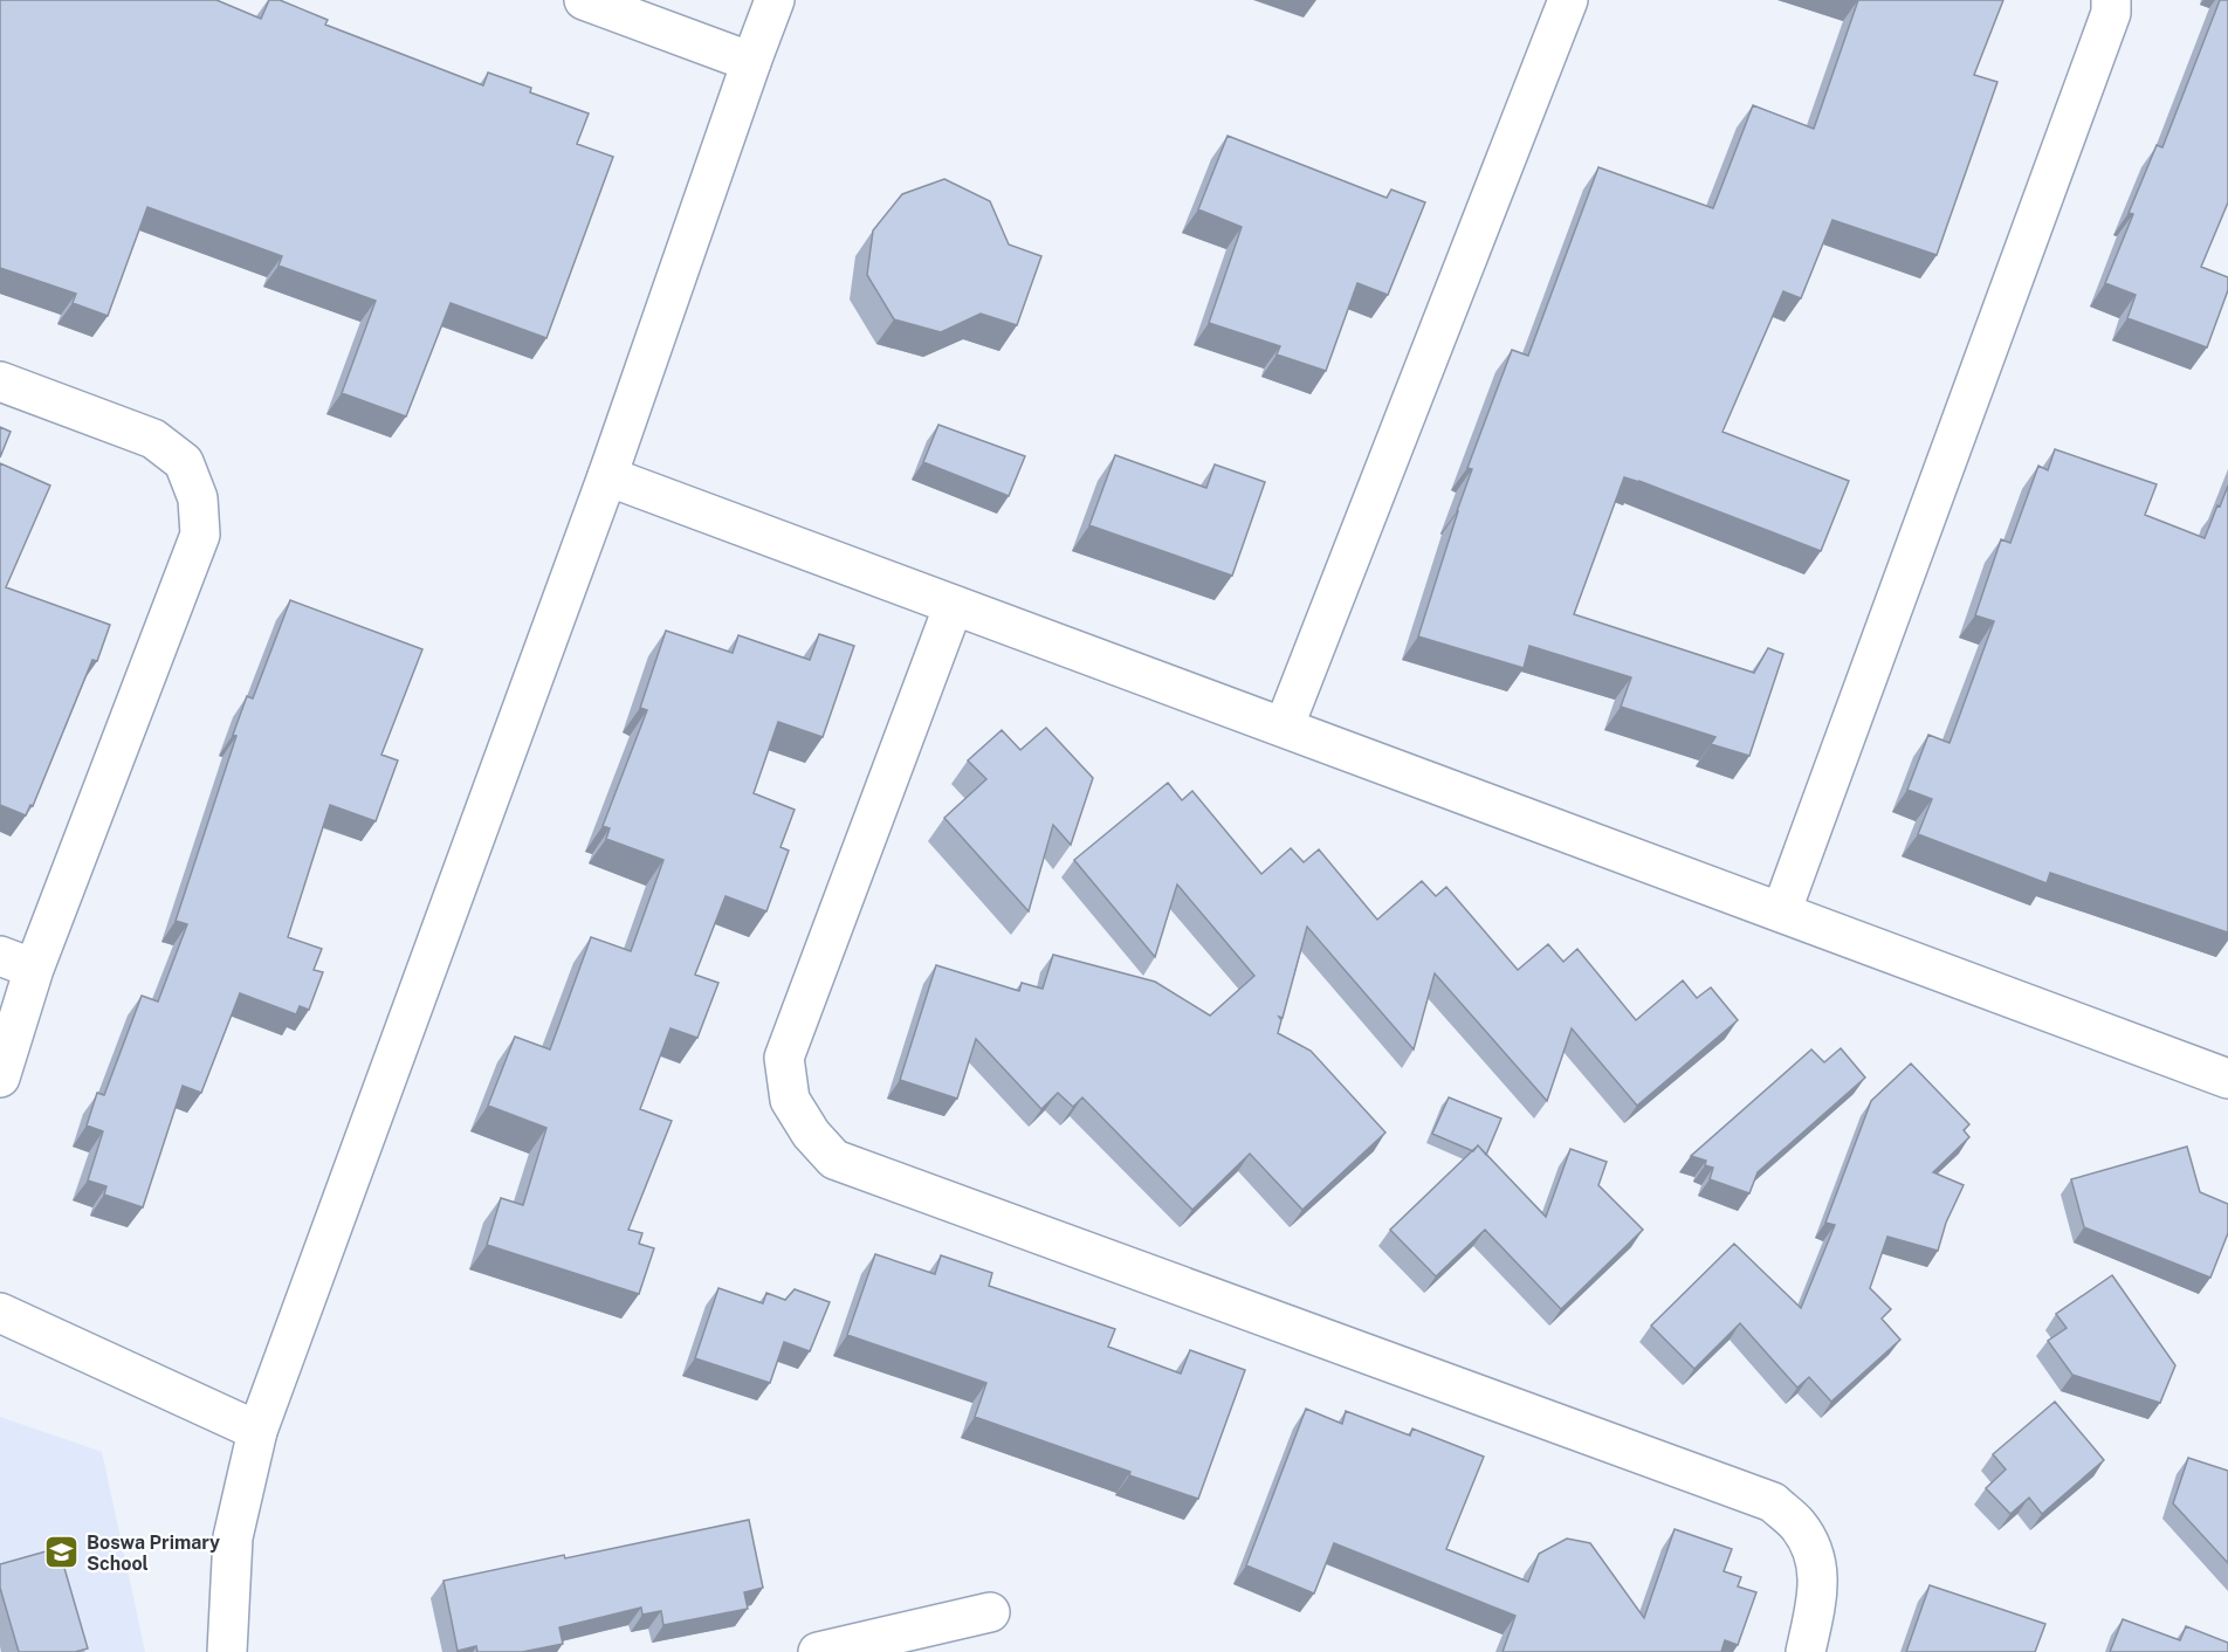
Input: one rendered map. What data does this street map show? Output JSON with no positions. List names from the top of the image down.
{
  "places": {
    "school or university": ["Boswa Primary School"]
  }
}
